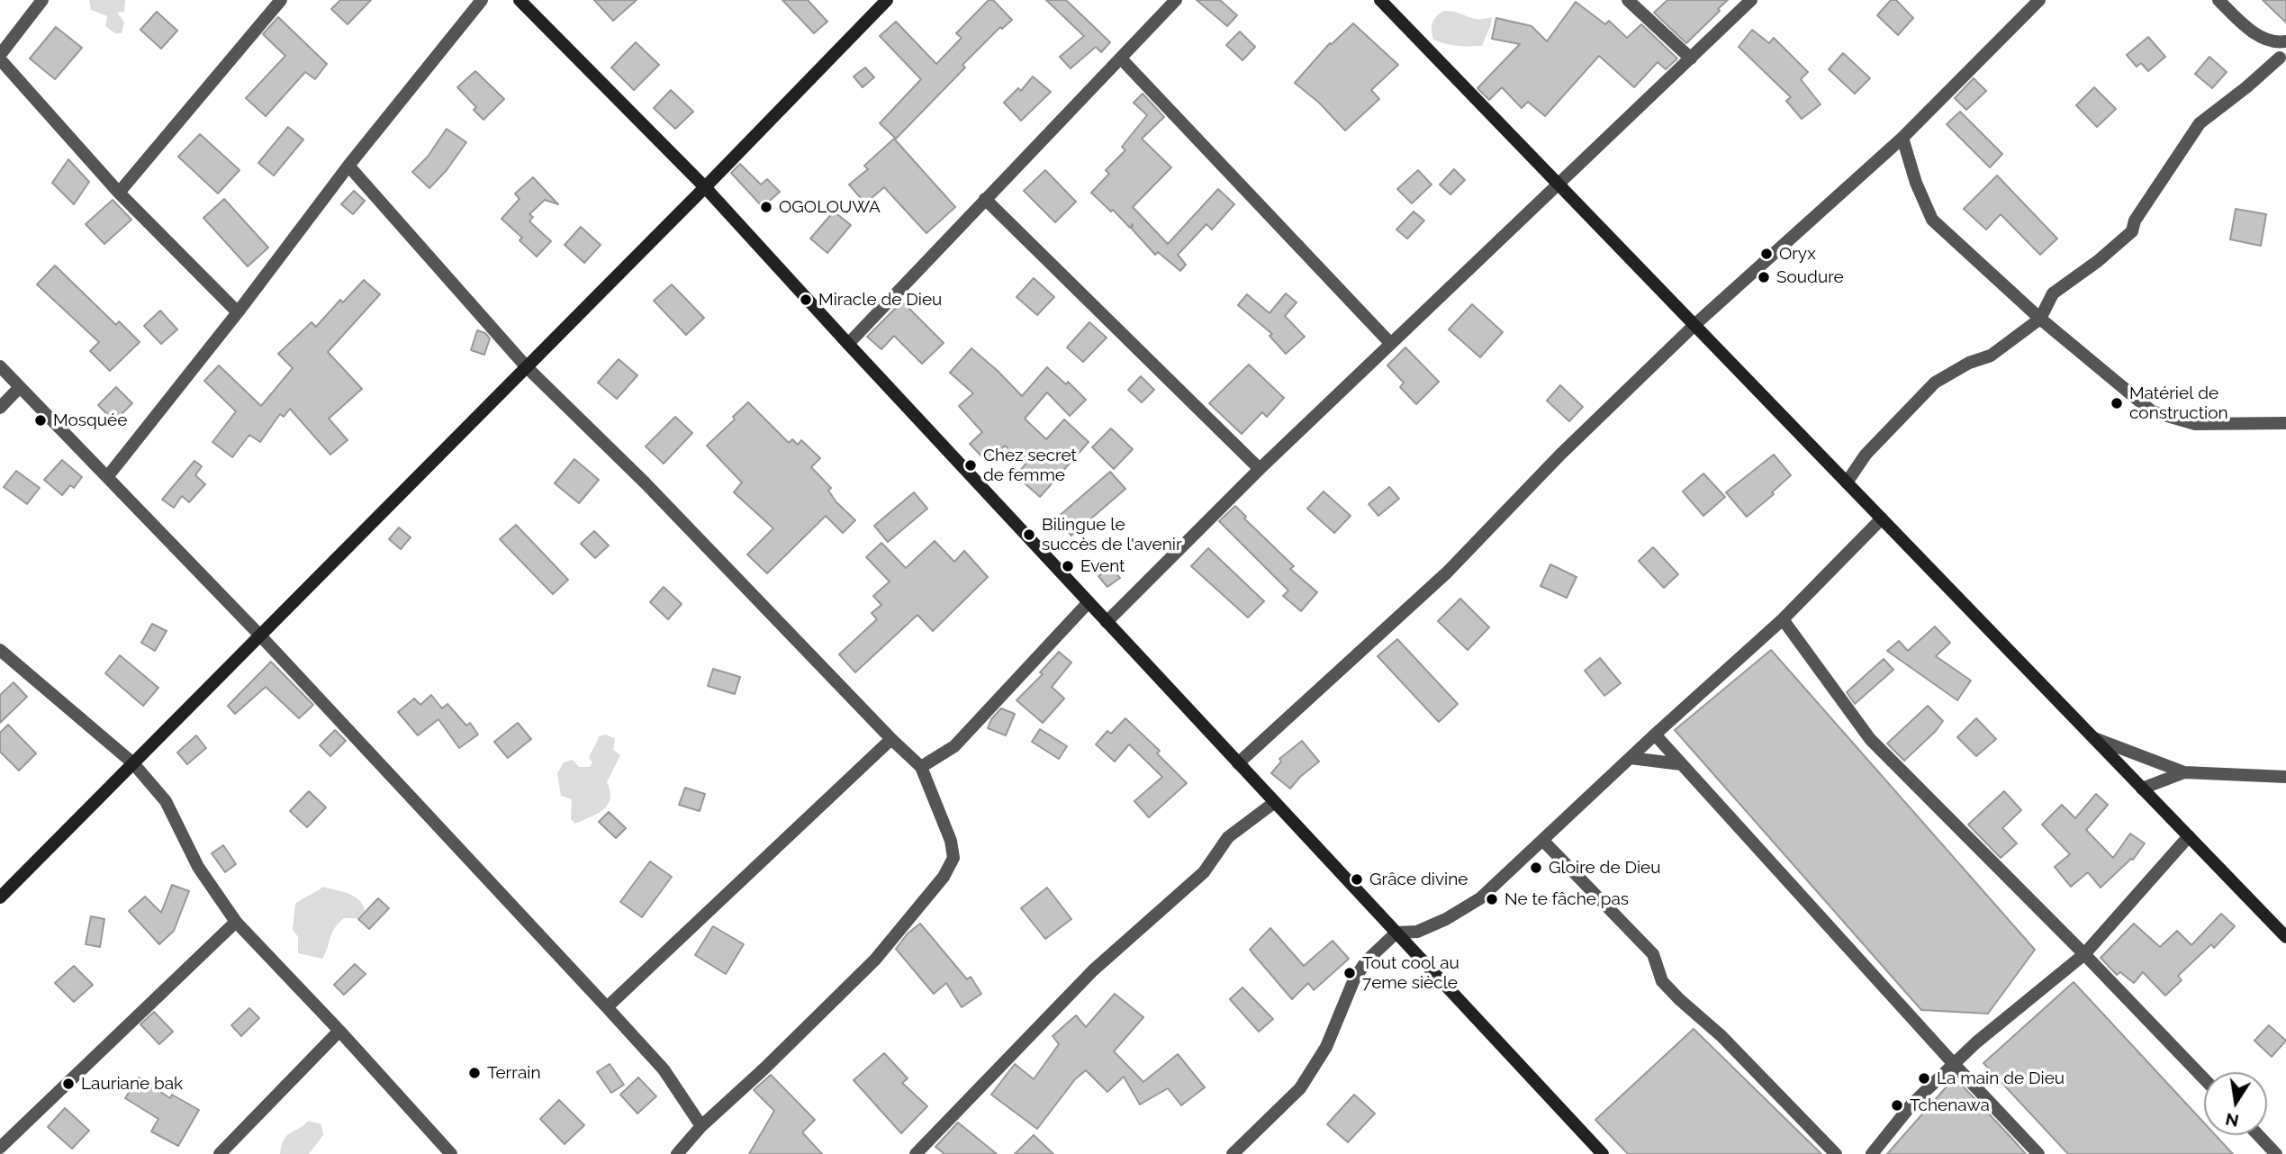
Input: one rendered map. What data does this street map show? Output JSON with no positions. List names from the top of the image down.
{
  "places": [
    "OGOLOUWA",
    "Oryx",
    "Soudure",
    "Miracle de Dieu",
    "Matériel de construction",
    "Mosquée",
    "Chez secret de femme",
    "Bilingue le succès de l'avenir",
    "Event",
    "Gloire de Dieu",
    "Grâce divine",
    "Ne te fâche pas",
    "Tout cool au 7eme siècle",
    "Terrain",
    "La main de Dieu",
    "Lauriane bak",
    "Tchenawa"
  ],
  "north": "bottom"
}
